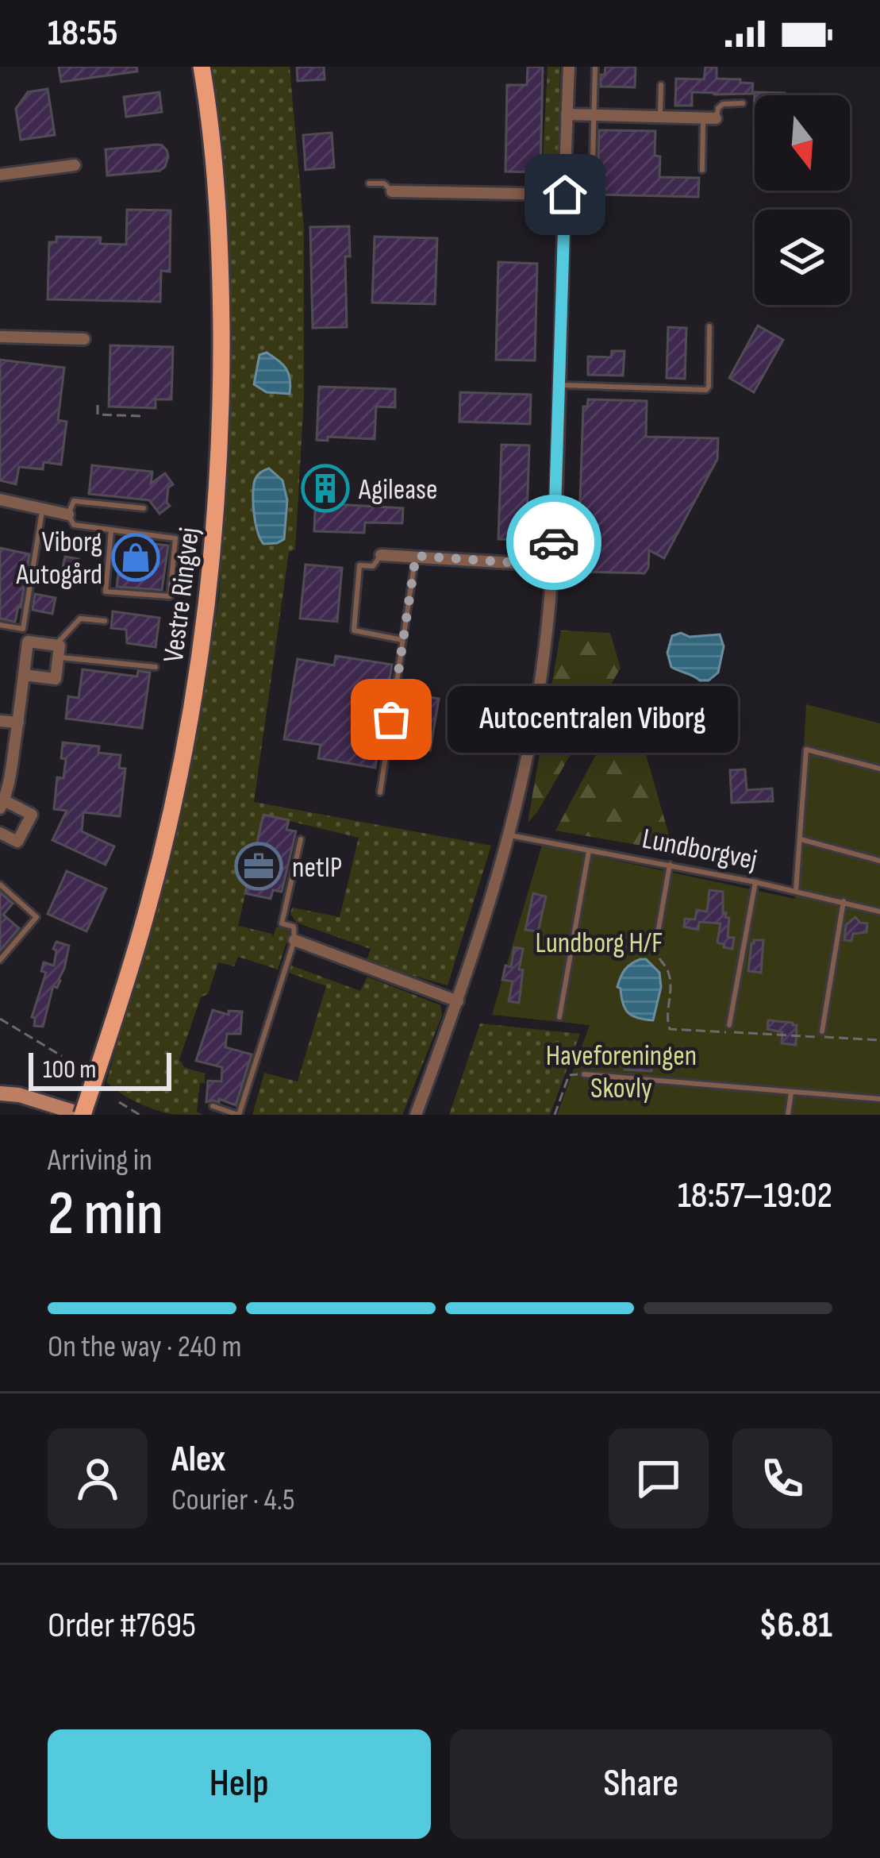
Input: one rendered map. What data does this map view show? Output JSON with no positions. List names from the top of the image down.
{
  "streets": {
    "main road": ["Vestre Ringvej"],
    "lane": ["Lundborgvej"]
  },
  "parks": ["Lundborg H/F", "Haveforeningen Skovly"],
  "places": {
    "building": ["Agilease"],
    "shop": ["Viborg Autogård"],
    "other": ["Autocentralen Viborg"],
    "office": ["netIP"]
  },
  "scale_bar": "100 m",
  "north": "bottom",
  "page": {
    "status": "18:55",
    "bubble": "Autocentralen Viborg",
    "scale": "100 m",
    "heading": ["2 min", "Arriving in", "18:57–19:02"],
    "panel": [
      "Alex",
      "Courier · 4.5",
      "Order #7695",
      "$6.81"
    ],
    "bar": "On the way · 240 m",
    "buttons": ["Help", "Share"]
  }
}
